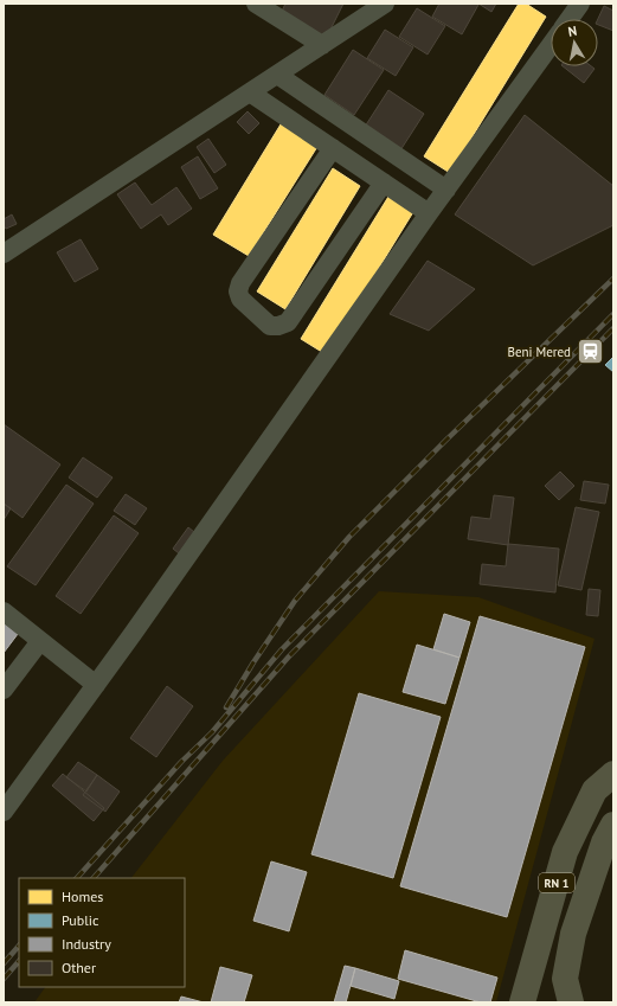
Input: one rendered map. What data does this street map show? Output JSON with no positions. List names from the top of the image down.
{
  "streets": {
    "highway": ["RN 1"]
  },
  "places": {
    "station": ["Beni Mered"]
  },
  "legend": [
    "Homes",
    "Public",
    "Industry",
    "Other"
  ],
  "north": "top"
}
